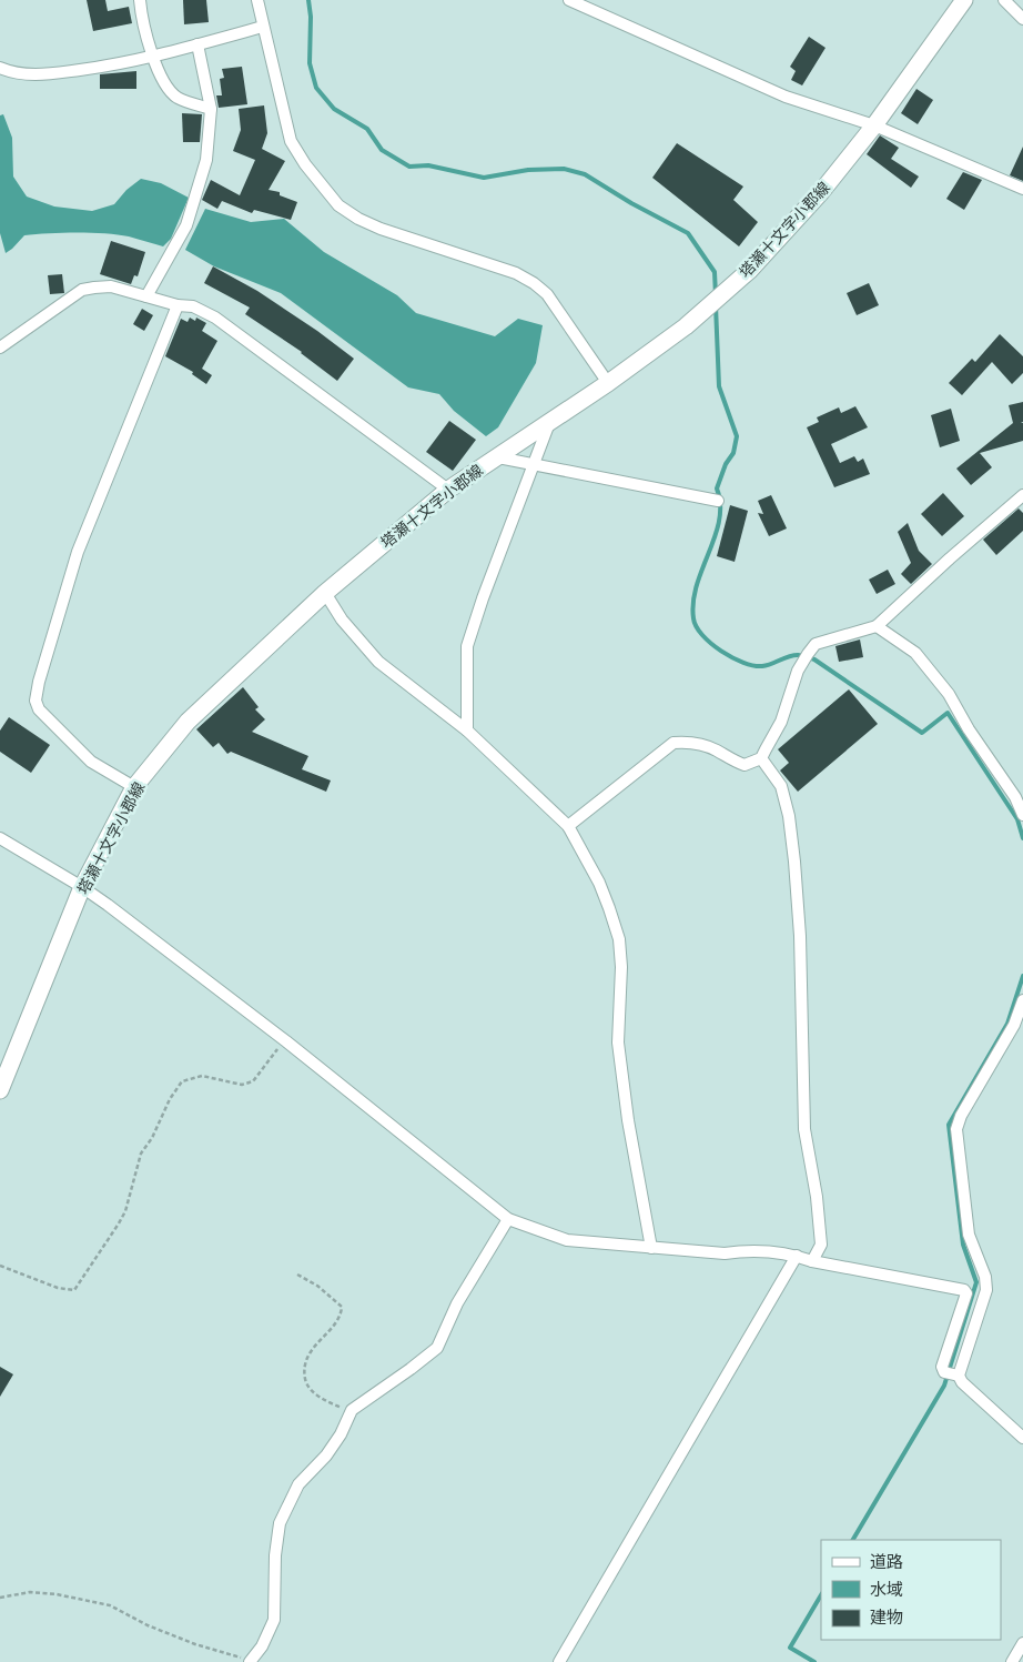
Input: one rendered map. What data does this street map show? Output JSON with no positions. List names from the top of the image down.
{
  "streets": {
    "main road": ["塔瀬十文字小郡線"]
  },
  "legend": ["道路", "水域", "建物"]
}
